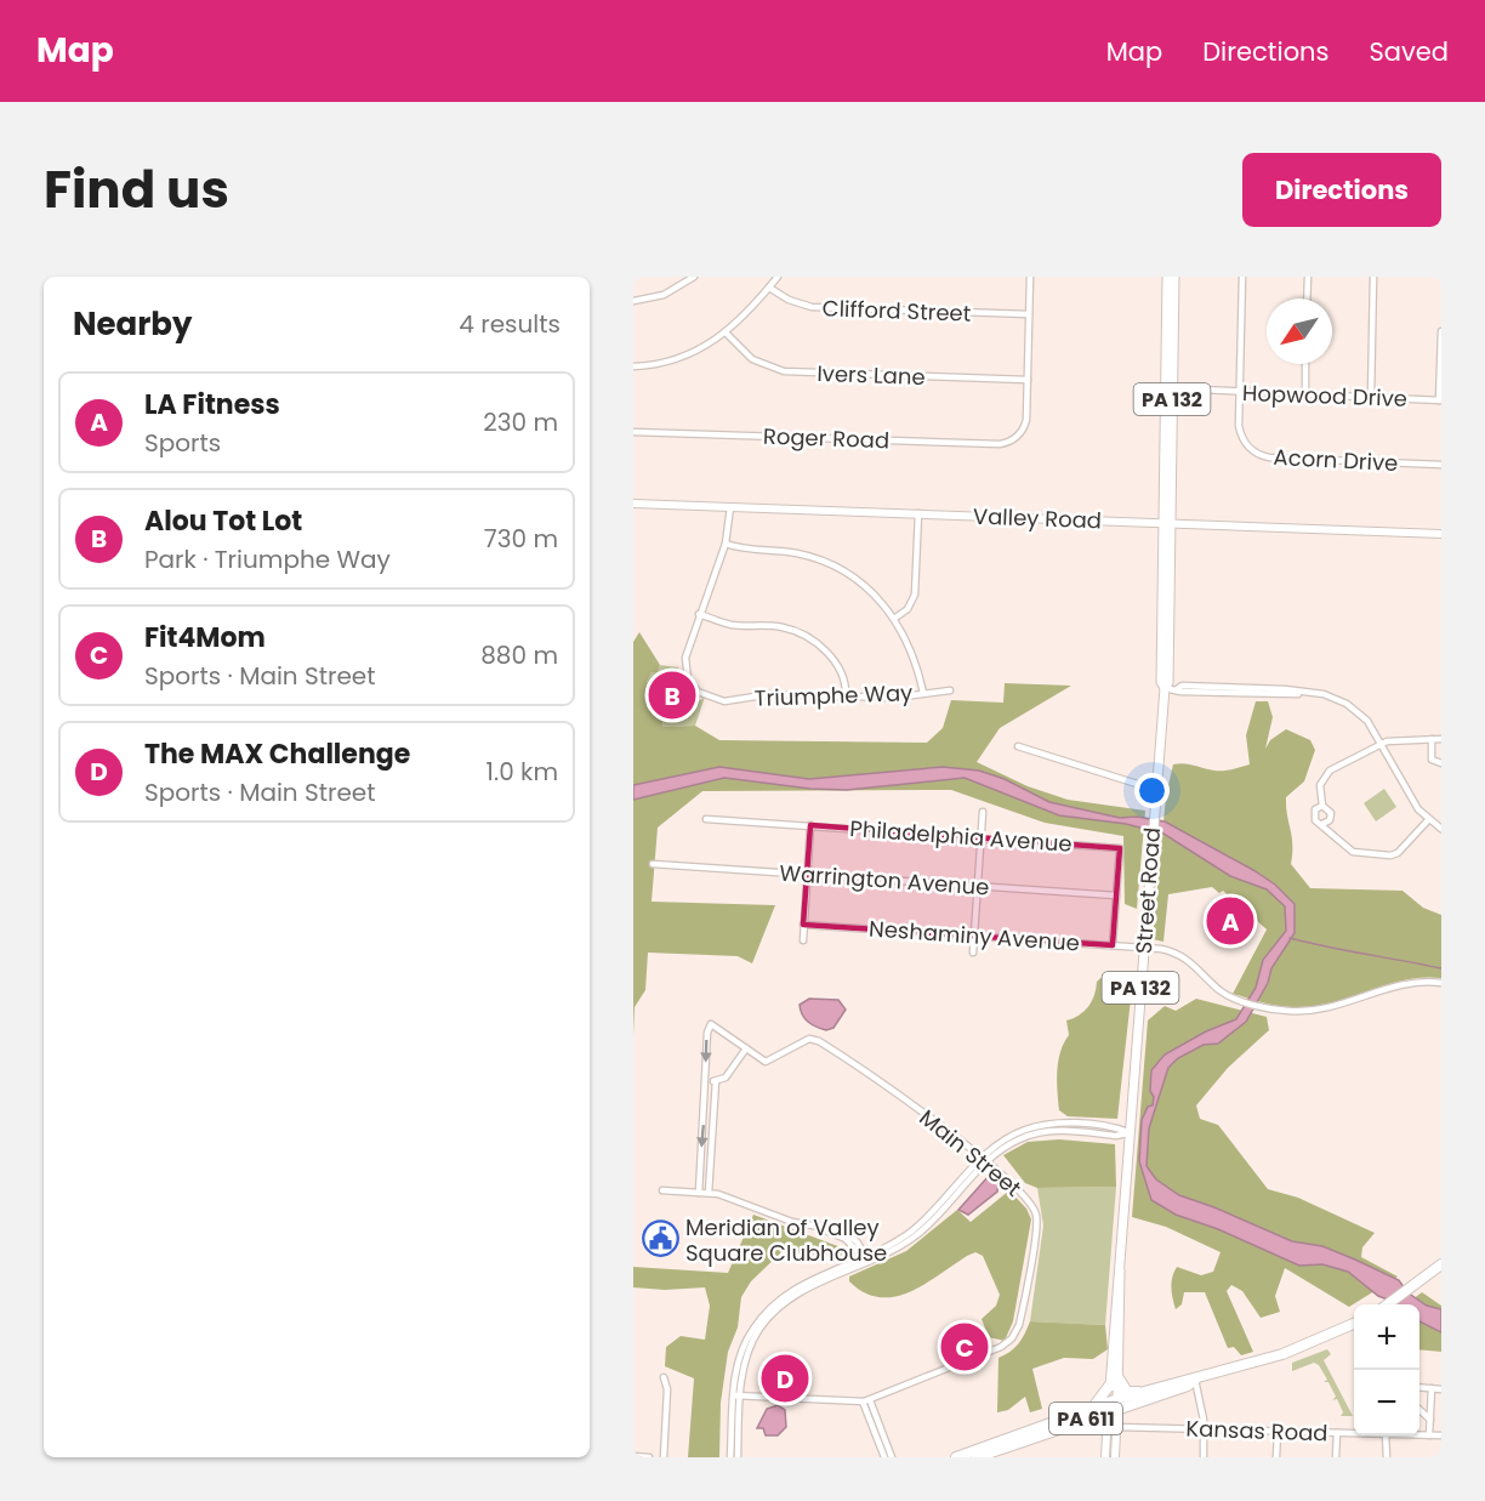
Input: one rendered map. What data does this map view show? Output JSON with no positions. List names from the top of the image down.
{
  "streets": {
    "highway": ["PA 611"],
    "main road": ["PA 132", "Street Road"],
    "street": [
      "Clifford Street",
      "Ivers Lane",
      "Hopwood Drive",
      "Roger Road",
      "Acorn Drive",
      "Valley Road",
      "Triumphe Way",
      "Philadelphia Avenue",
      "Warrington Avenue",
      "Neshaminy Avenue",
      "Main Street",
      "Kansas Road"
    ]
  },
  "crossings": [
    ["Ivers Lane", "Roger Road"],
    ["Hopwood Drive", "Acorn Drive"],
    ["Hopwood Drive", "Street Road"],
    ["Valley Road", "Triumphe Way"],
    ["Valley Road", "Street Road"],
    ["Philadelphia Avenue", "Warrington Avenue"],
    ["Philadelphia Avenue", "Neshaminy Avenue"],
    ["Street Road", "Neshaminy Avenue"],
    ["Street Road", "PA 611"],
    ["Street Road", "Kansas Road"]
  ],
  "places": {
    "public building": ["Meridian of Valley Square Clubhouse"]
  },
  "north": "bottom left",
  "page": {
    "header": "Map",
    "nav": ["Map", "Directions", "Saved"],
    "title": "Find us",
    "buttons": "Directions",
    "heading": ["Nearby", "4 results"],
    "list": [
      {
        "mark": "A",
        "name": "LA Fitness",
        "note": "Sports",
        "value": "230 m"
      },
      {
        "mark": "B",
        "name": "Alou Tot Lot",
        "note": "Park · Triumphe Way",
        "value": "730 m"
      },
      {
        "mark": "C",
        "name": "Fit4Mom",
        "note": "Sports · Main Street",
        "value": "880 m"
      },
      {
        "mark": "D",
        "name": "The MAX Challenge",
        "note": "Sports · Main Street",
        "value": "1.0 km"
      }
    ],
    "pins": [
      "B",
      "A",
      "C",
      "D"
    ],
    "map_buttons": ["+", "−"]
  }
}
